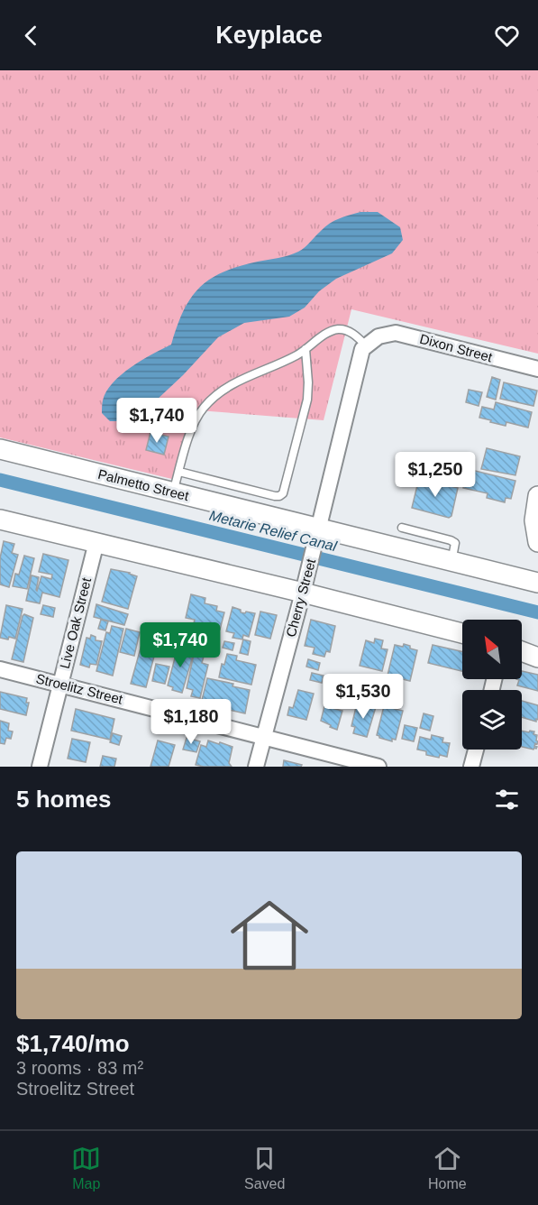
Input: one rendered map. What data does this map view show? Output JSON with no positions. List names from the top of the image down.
{
  "streets": {
    "street": [
      "Dixon Street",
      "Palmetto Street",
      "Cherry Street",
      "Live Oak Street",
      "Stroelitz Street"
    ]
  },
  "crossings": [
    ["Dixon Street", "Cherry Street"],
    ["Palmetto Street", "Cherry Street"],
    ["Cherry Street", "Stroelitz Street"],
    ["Live Oak Street", "Stroelitz Street"]
  ],
  "water": ["Metarie Relief Canal"],
  "north": "top left",
  "page": {
    "header": "Keyplace",
    "price": [
      "$1,740",
      "$1,250",
      "$1,740",
      "$1,530",
      "$1,180"
    ],
    "heading": "5 homes",
    "list": [
      {
        "name": "$1,740/mo",
        "note": "3 rooms · 83 m² · Stroelitz Street"
      }
    ],
    "tabs": ["Map", "Saved", "Home"]
  }
}
